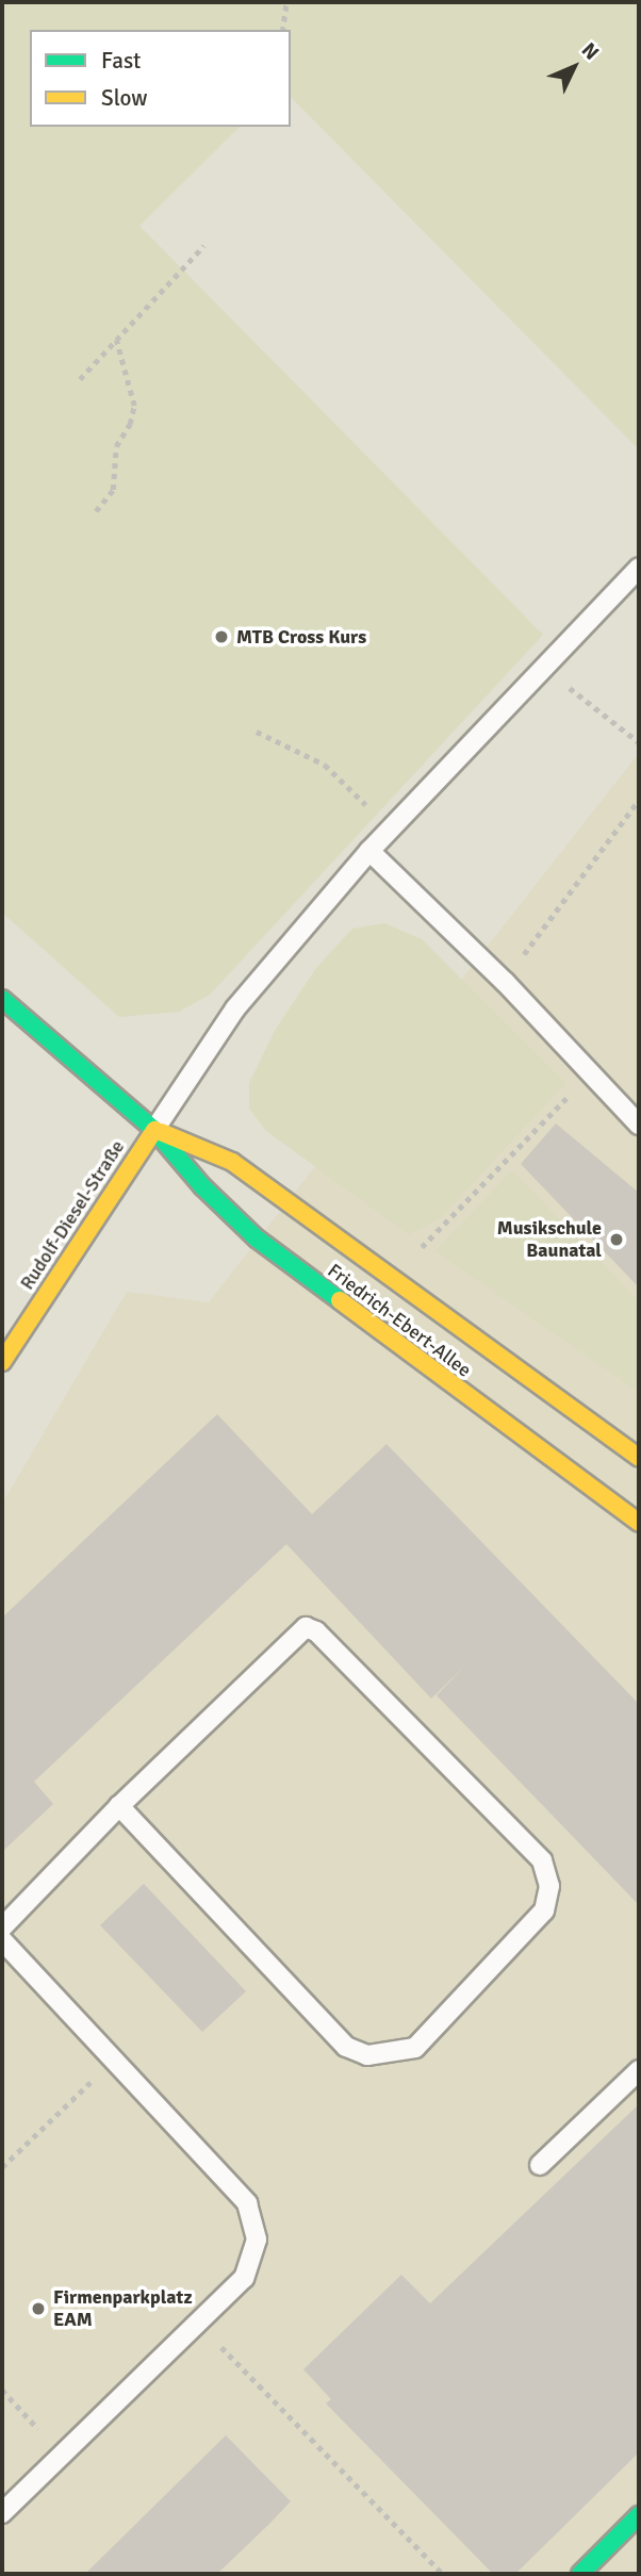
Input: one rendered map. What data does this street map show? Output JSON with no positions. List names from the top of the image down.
{
  "streets": {
    "street": ["Rudolf-Diesel-Straße", "Friedrich-Ebert-Allee"]
  },
  "crossings": [
    ["Rudolf-Diesel-Straße", "Friedrich-Ebert-Allee"]
  ],
  "places": ["MTB Cross Kurs", "Musikschule Baunatal", "Firmenparkplatz EAM"],
  "legend": ["Fast", "Slow"],
  "north": "top right"
}
